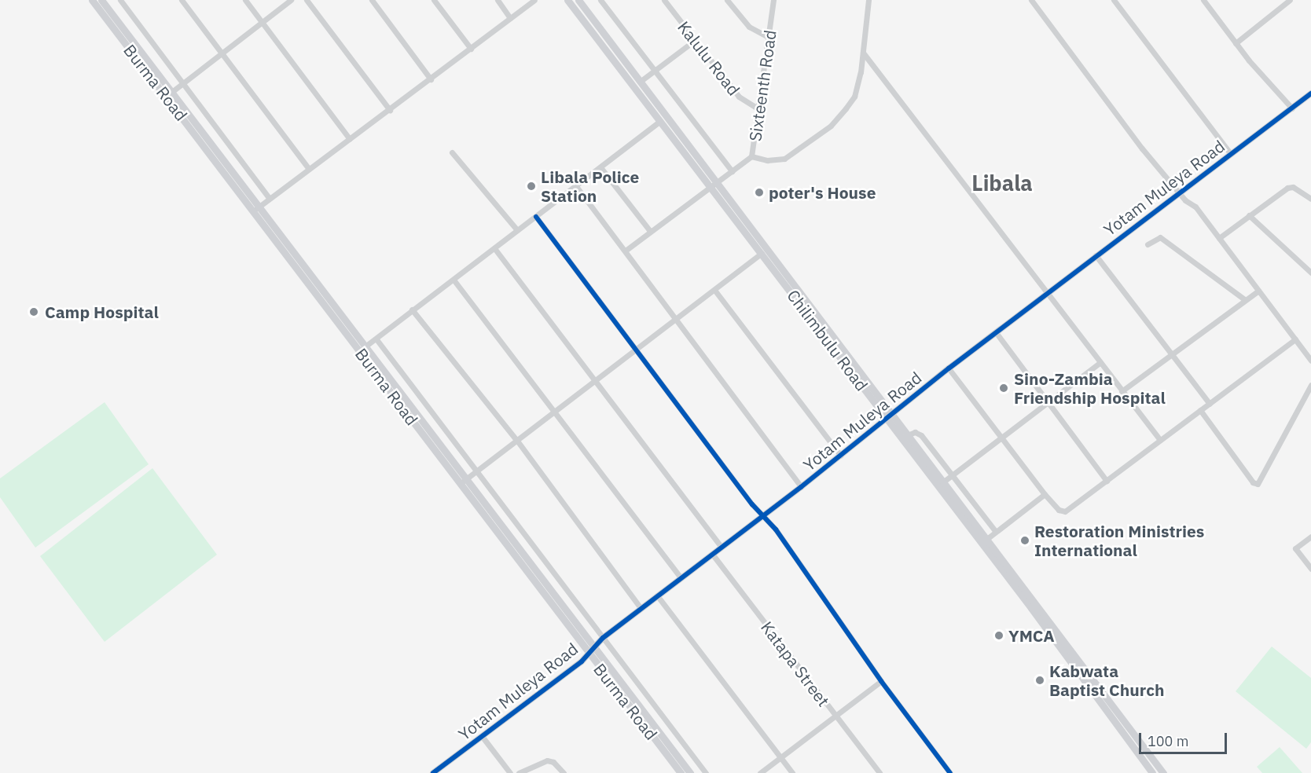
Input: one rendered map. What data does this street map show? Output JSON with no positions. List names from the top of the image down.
{
  "streets": {
    "main road": ["Burma Road", "Chilimbulu Road"],
    "street": [
      "Kalulu Road",
      "Sixteenth Road",
      "Yotam Muleya Road",
      "Katapa Street"
    ]
  },
  "crossings": [
    ["Kalulu Road", "Sixteenth Road"],
    ["Burma Road", "Yotam Muleya Road"],
    ["Sixteenth Road", "Chilimbulu Road"],
    ["Yotam Muleya Road", "Chilimbulu Road"],
    ["Yotam Muleya Road", "Katapa Street"]
  ],
  "districts": ["Libala"],
  "places": [
    "Libala Police Station",
    "poter's House",
    "Camp Hospital",
    "Sino-Zambia Friendship Hospital",
    "Restoration Ministries International",
    "YMCA",
    "Kabwata Baptist Church"
  ],
  "scale_bar": "100 m"
}
